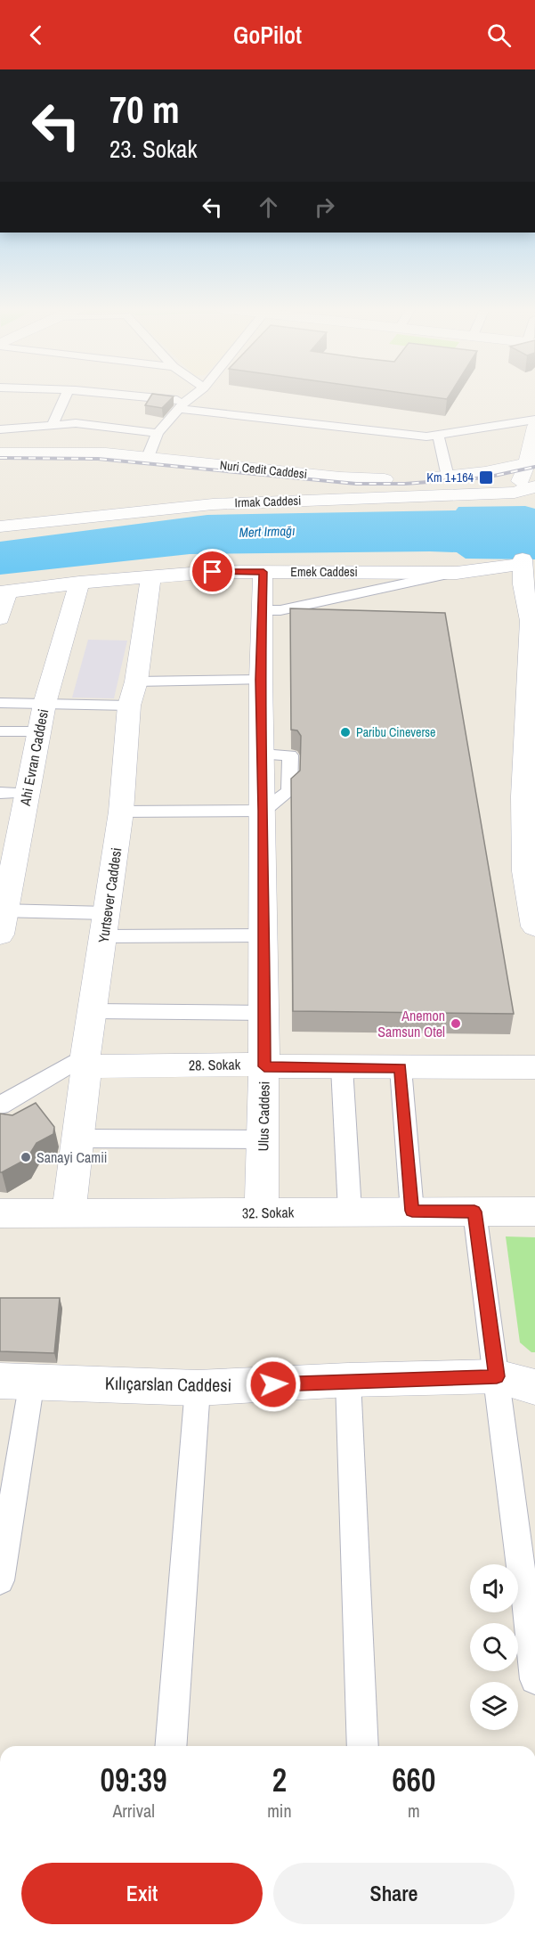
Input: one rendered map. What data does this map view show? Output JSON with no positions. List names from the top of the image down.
{
  "streets": {
    "street": [
      "Nuri Cedit Caddesi",
      "Irmak Caddesi",
      "Emek Caddesi",
      "Ahi Evran Caddesi",
      "Yurtsever Caddesi",
      "28. Sokak",
      "Ulus Caddesi",
      "32. Sokak",
      "Kılıçarslan Caddesi"
    ]
  },
  "crossings": [
    ["Emek Caddesi", "Ahi Evran Caddesi"],
    ["Emek Caddesi", "Yurtsever Caddesi"],
    ["Emek Caddesi", "Ulus Caddesi"],
    ["Yurtsever Caddesi", "28. Sokak"],
    ["Yurtsever Caddesi", "32. Sokak"],
    ["28. Sokak", "Ulus Caddesi"],
    ["Ulus Caddesi", "32. Sokak"]
  ],
  "water": ["Mert Irmağı"],
  "places": {
    "transit": ["Km 1+164"],
    "other": ["Paribu Cineverse", "Anemon Samsun Otel", "Sanayi Camii"]
  },
  "page": {
    "header": "GoPilot",
    "turn": ["70 m", "23. Sokak"],
    "eta": [
      "09:39",
      "Arrival",
      "2",
      "min",
      "660",
      "m"
    ],
    "buttons": ["Exit", "Share"]
  }
}
